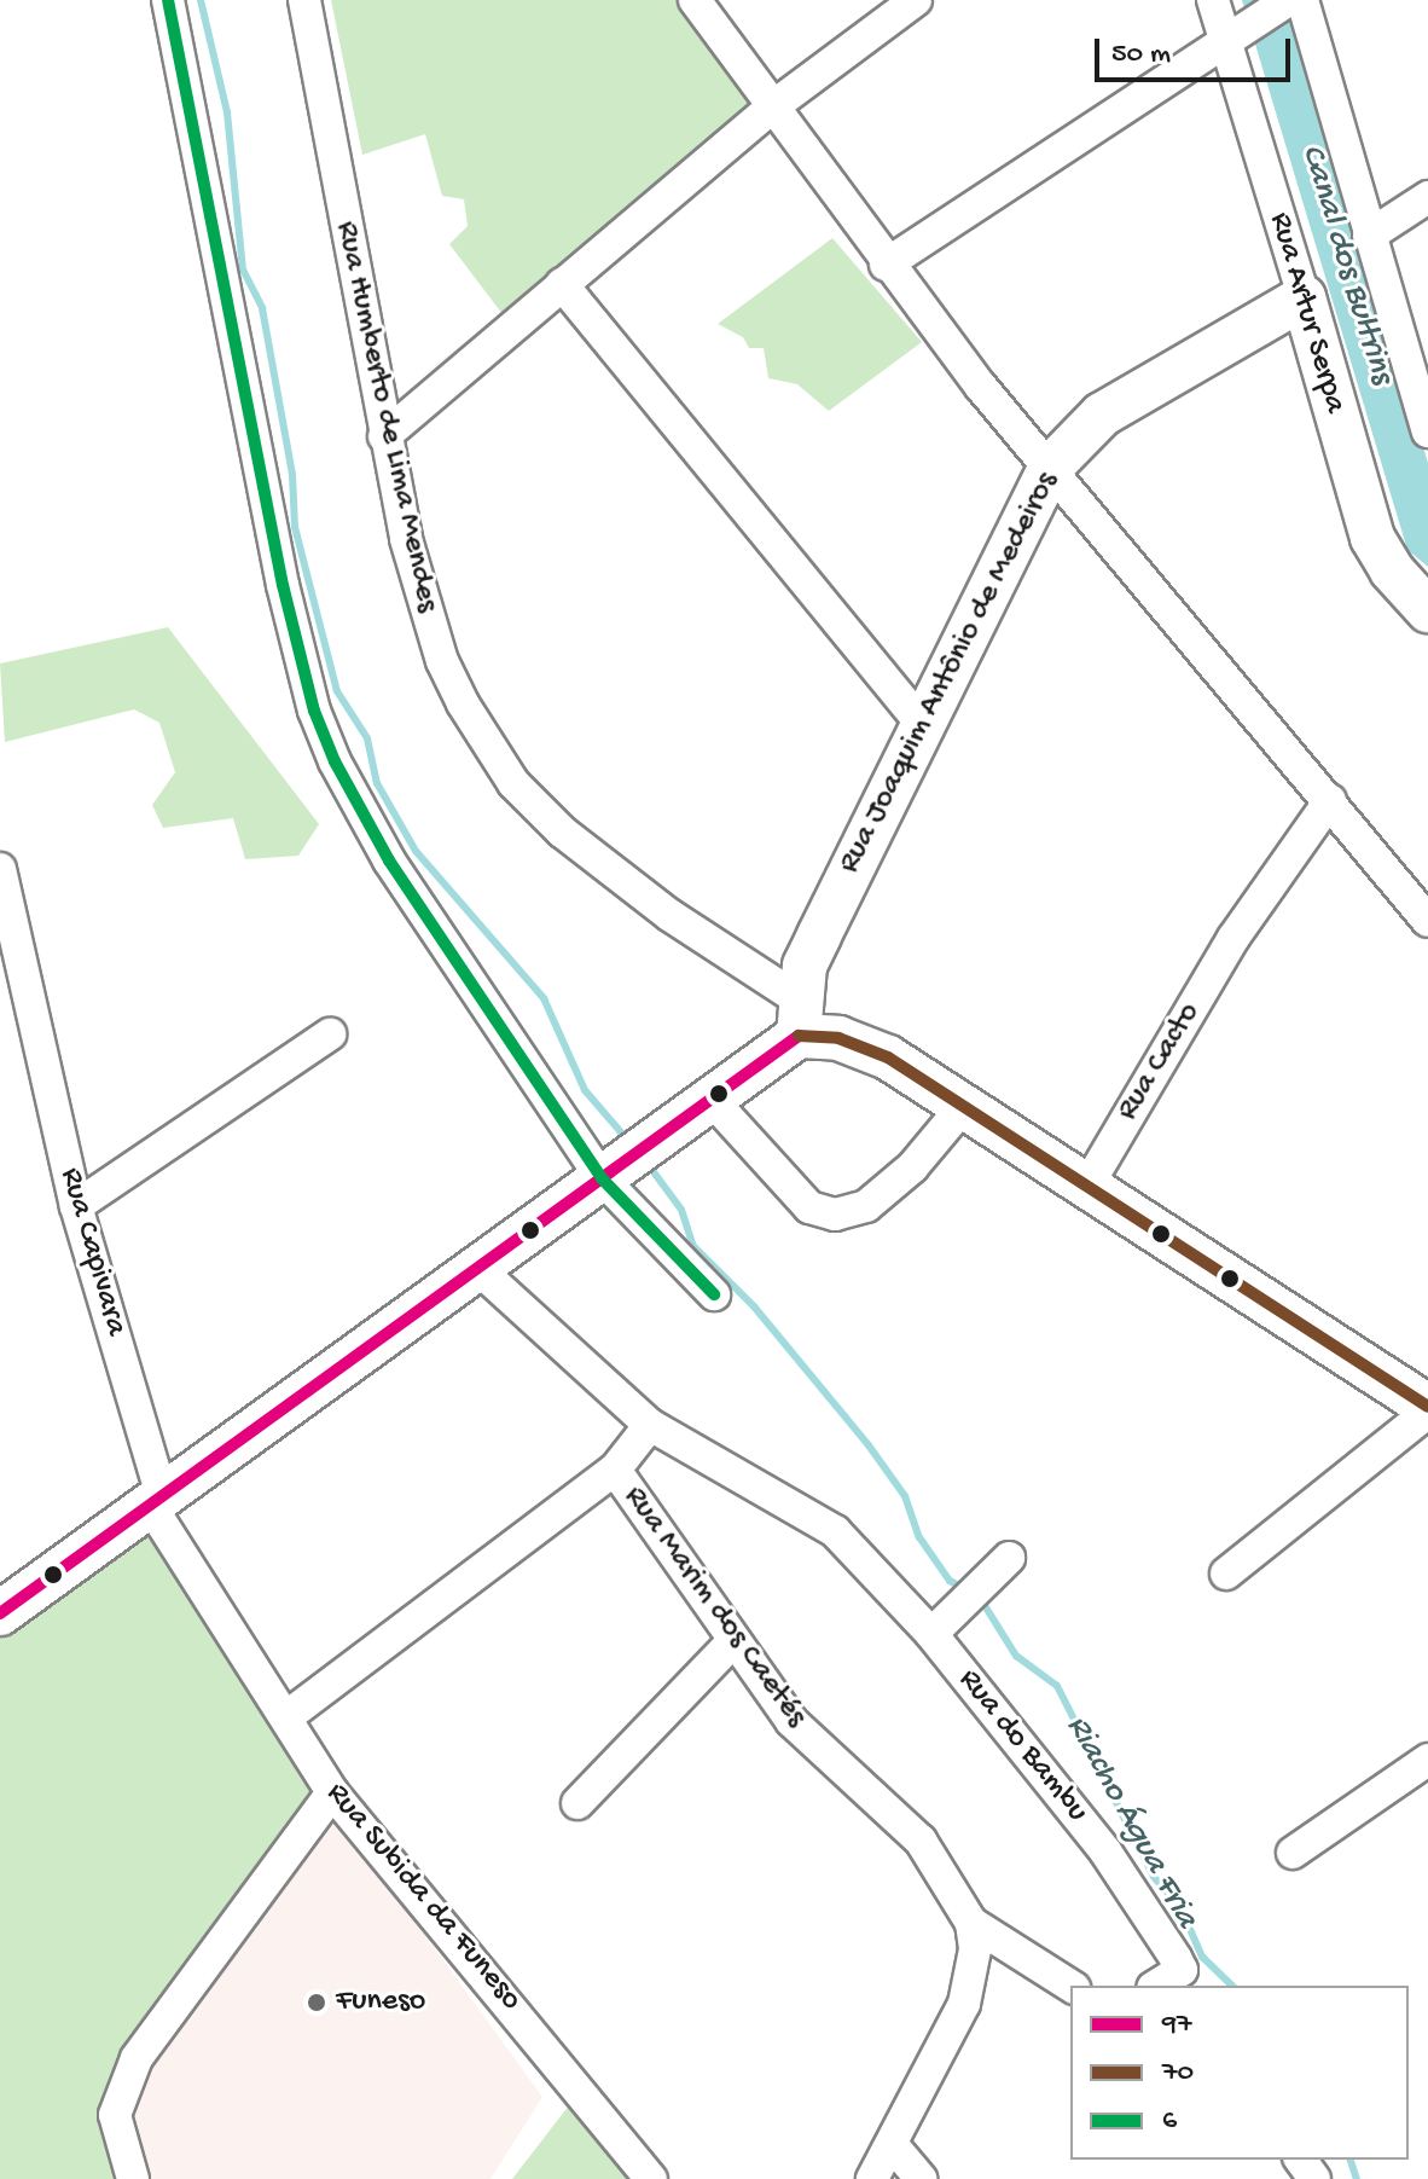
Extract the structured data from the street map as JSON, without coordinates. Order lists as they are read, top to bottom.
{
  "streets": {
    "street": [
      "Rua Artur Serpa",
      "Rua Humberto de Lima Mendes",
      "Rua Joaquim Antônio de Medeiros",
      "Rua Cacto",
      "Rua Capivara",
      "Rua Marim dos Caetés",
      "Rua do Bambu",
      "Rua Subida da Funeso"
    ]
  },
  "crossings": [
    ["Rua Artur Serpa", "Rua Joaquim Antônio de Medeiros"],
    ["Rua Humberto de Lima Mendes", "Rua Joaquim Antônio de Medeiros"],
    ["Rua Humberto de Lima Mendes", "Rua Cacto"],
    ["Rua Capivara", "Rua Subida da Funeso"],
    ["Rua Marim dos Caetés", "Rua do Bambu"]
  ],
  "water": ["Canal dos Bultrins", "Riacho Água Fria"],
  "places": ["Funeso"],
  "lines": ["transit line 6", "transit line 97", "transit line 70"],
  "legend": ["97", "70", "6"],
  "scale_bar": "50 m"
}
